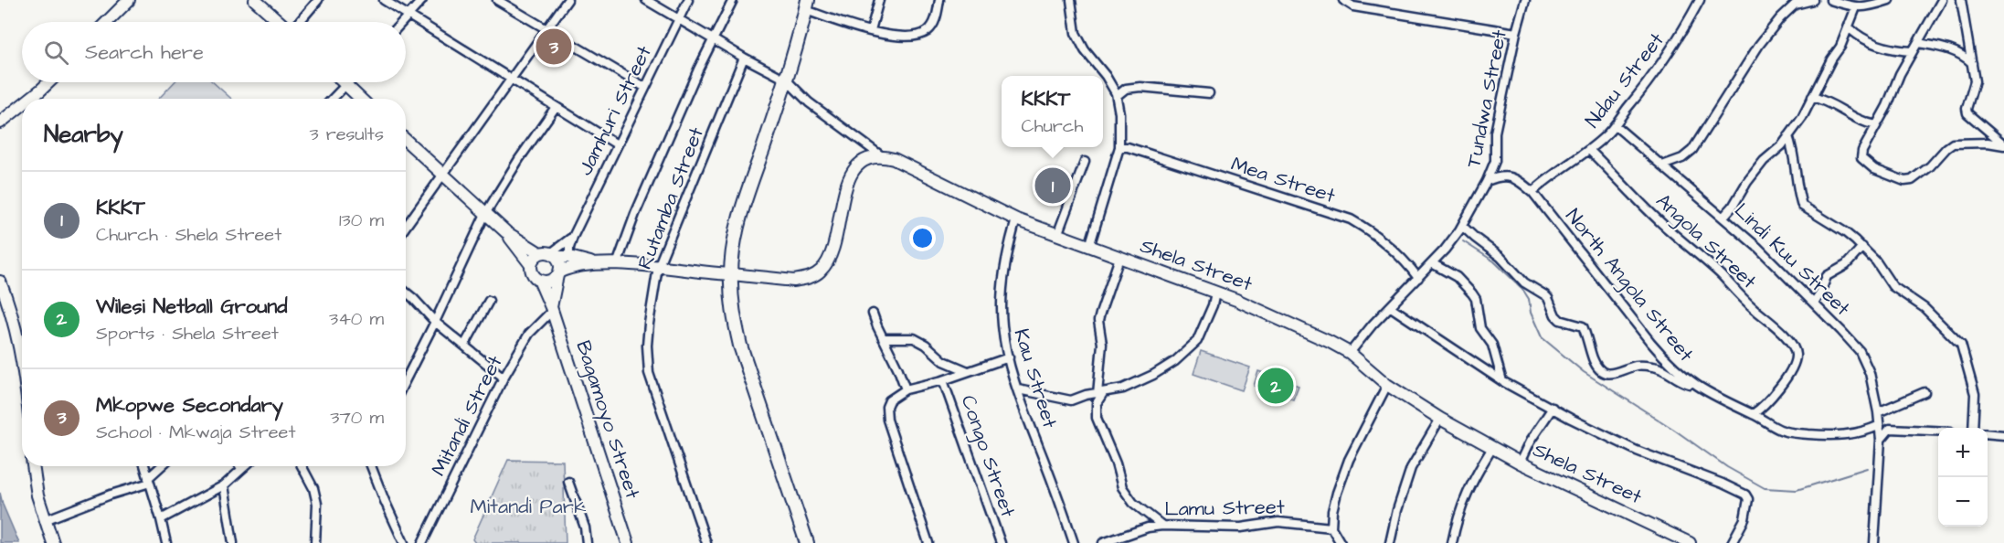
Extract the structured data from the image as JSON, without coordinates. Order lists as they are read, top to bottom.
{
  "streets": {
    "main road": ["Shela Street", "Bagamoyo Street"],
    "street": [
      "Ndau Street",
      "Tundwa Street",
      "Jamhuri Street",
      "Mea Street",
      "Rutamba Street",
      "Angola Street",
      "Lindi Kuu Street",
      "North Angola Street",
      "Kau Street",
      "Mitandi Street",
      "Congo Street",
      "Lamu Street"
    ]
  },
  "crossings": [
    ["Ndau Street", "Angola Street"],
    ["Ndau Street", "Lindi Kuu Street"],
    ["Tundwa Street", "Mea Street"],
    ["Tundwa Street", "Shela Street"],
    ["Tundwa Street", "North Angola Street"],
    ["Angola Street", "North Angola Street"],
    ["Lindi Kuu Street", "North Angola Street"],
    ["Shela Street", "Kau Street"],
    ["Mitandi Street", "Bagamoyo Street"]
  ],
  "parks": ["Mitandi Park"],
  "page": {
    "search": "Search here",
    "pins": ["3", "1", "2"],
    "popup": ["KKKT", "Church"],
    "heading": ["Nearby", "3 results"],
    "list": [
      {
        "mark": "1",
        "name": "KKKT",
        "note": "Church · Shela Street",
        "value": "130 m"
      },
      {
        "mark": "2",
        "name": "Wilesi Netball Ground",
        "note": "Sports · Shela Street",
        "value": "340 m"
      },
      {
        "mark": "3",
        "name": "Mkopwe Secondary",
        "note": "School · Mkwaja Street",
        "value": "370 m"
      }
    ],
    "map_buttons": ["+", "−"]
  }
}
